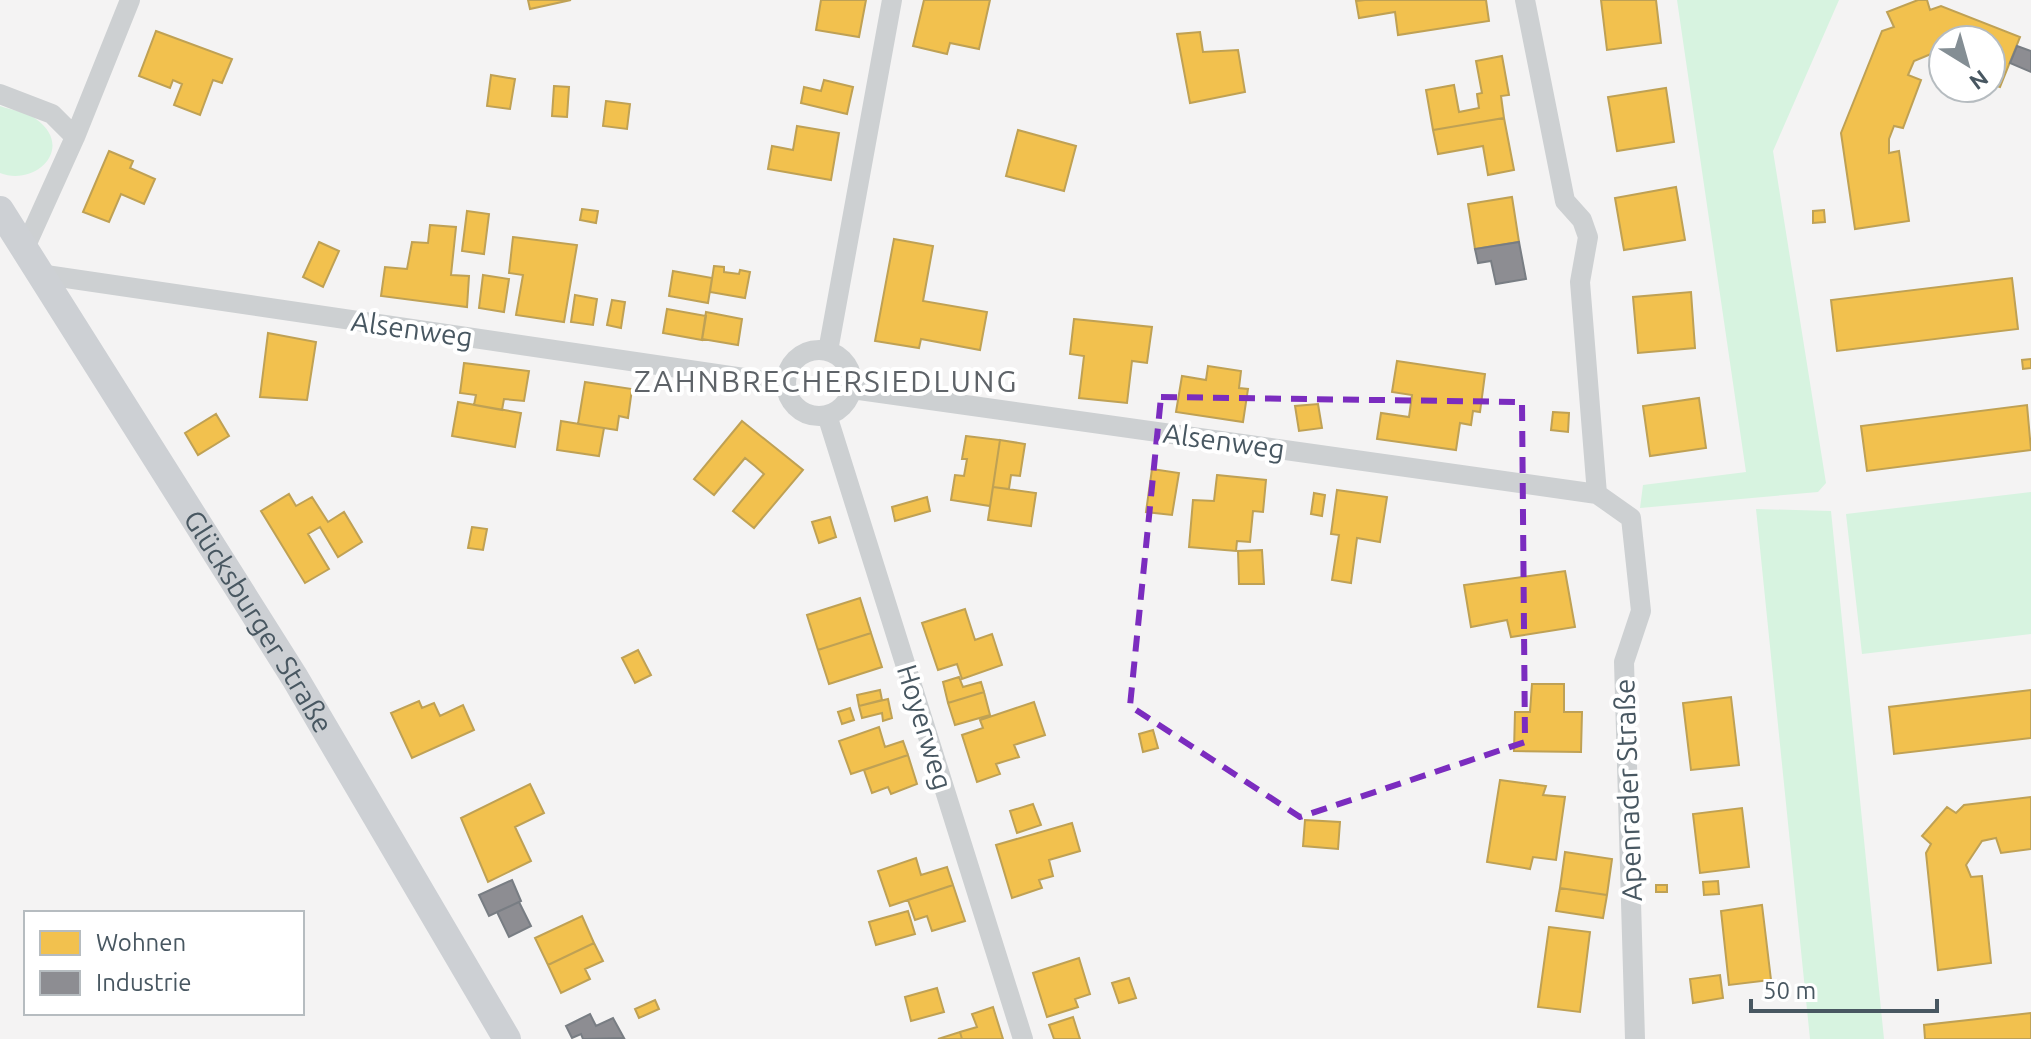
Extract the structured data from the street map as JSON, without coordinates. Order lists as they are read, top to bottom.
{
  "streets": {
    "street": [
      "Alsenweg",
      "Glücksburger Straße",
      "Hoyerweg",
      "Apenrader Straße"
    ]
  },
  "crossings": [
    ["Alsenweg", "Glücksburger Straße"],
    ["Alsenweg", "Hoyerweg"],
    ["Alsenweg", "Apenrader Straße"]
  ],
  "districts": ["ZAHNBRECHERSIEDLUNG"],
  "legend": ["Wohnen", "Industrie"],
  "scale_bar": "50 m",
  "north": "bottom right"
}
